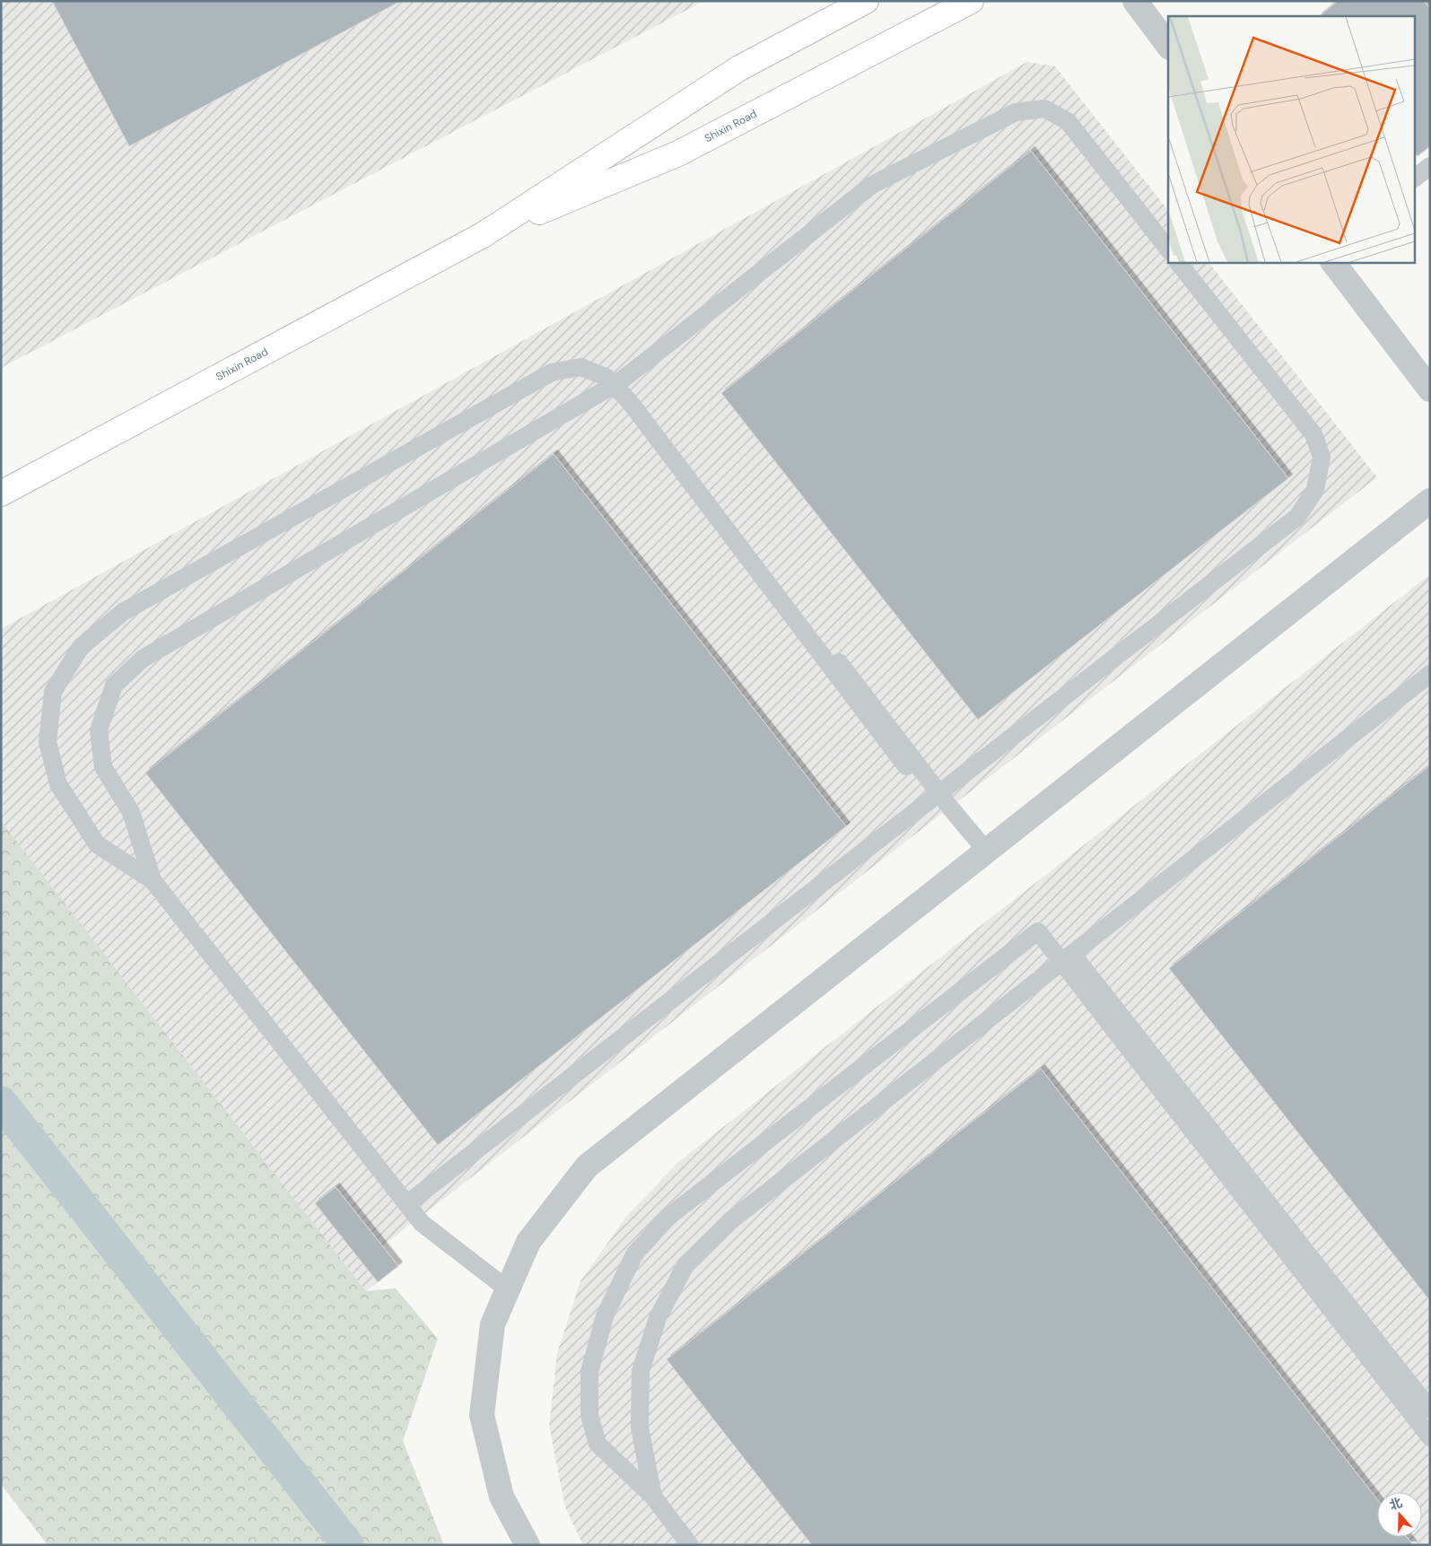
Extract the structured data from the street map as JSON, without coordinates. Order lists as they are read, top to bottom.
{
  "streets": {
    "street": ["Shixin Road"]
  },
  "north": "top"
}
